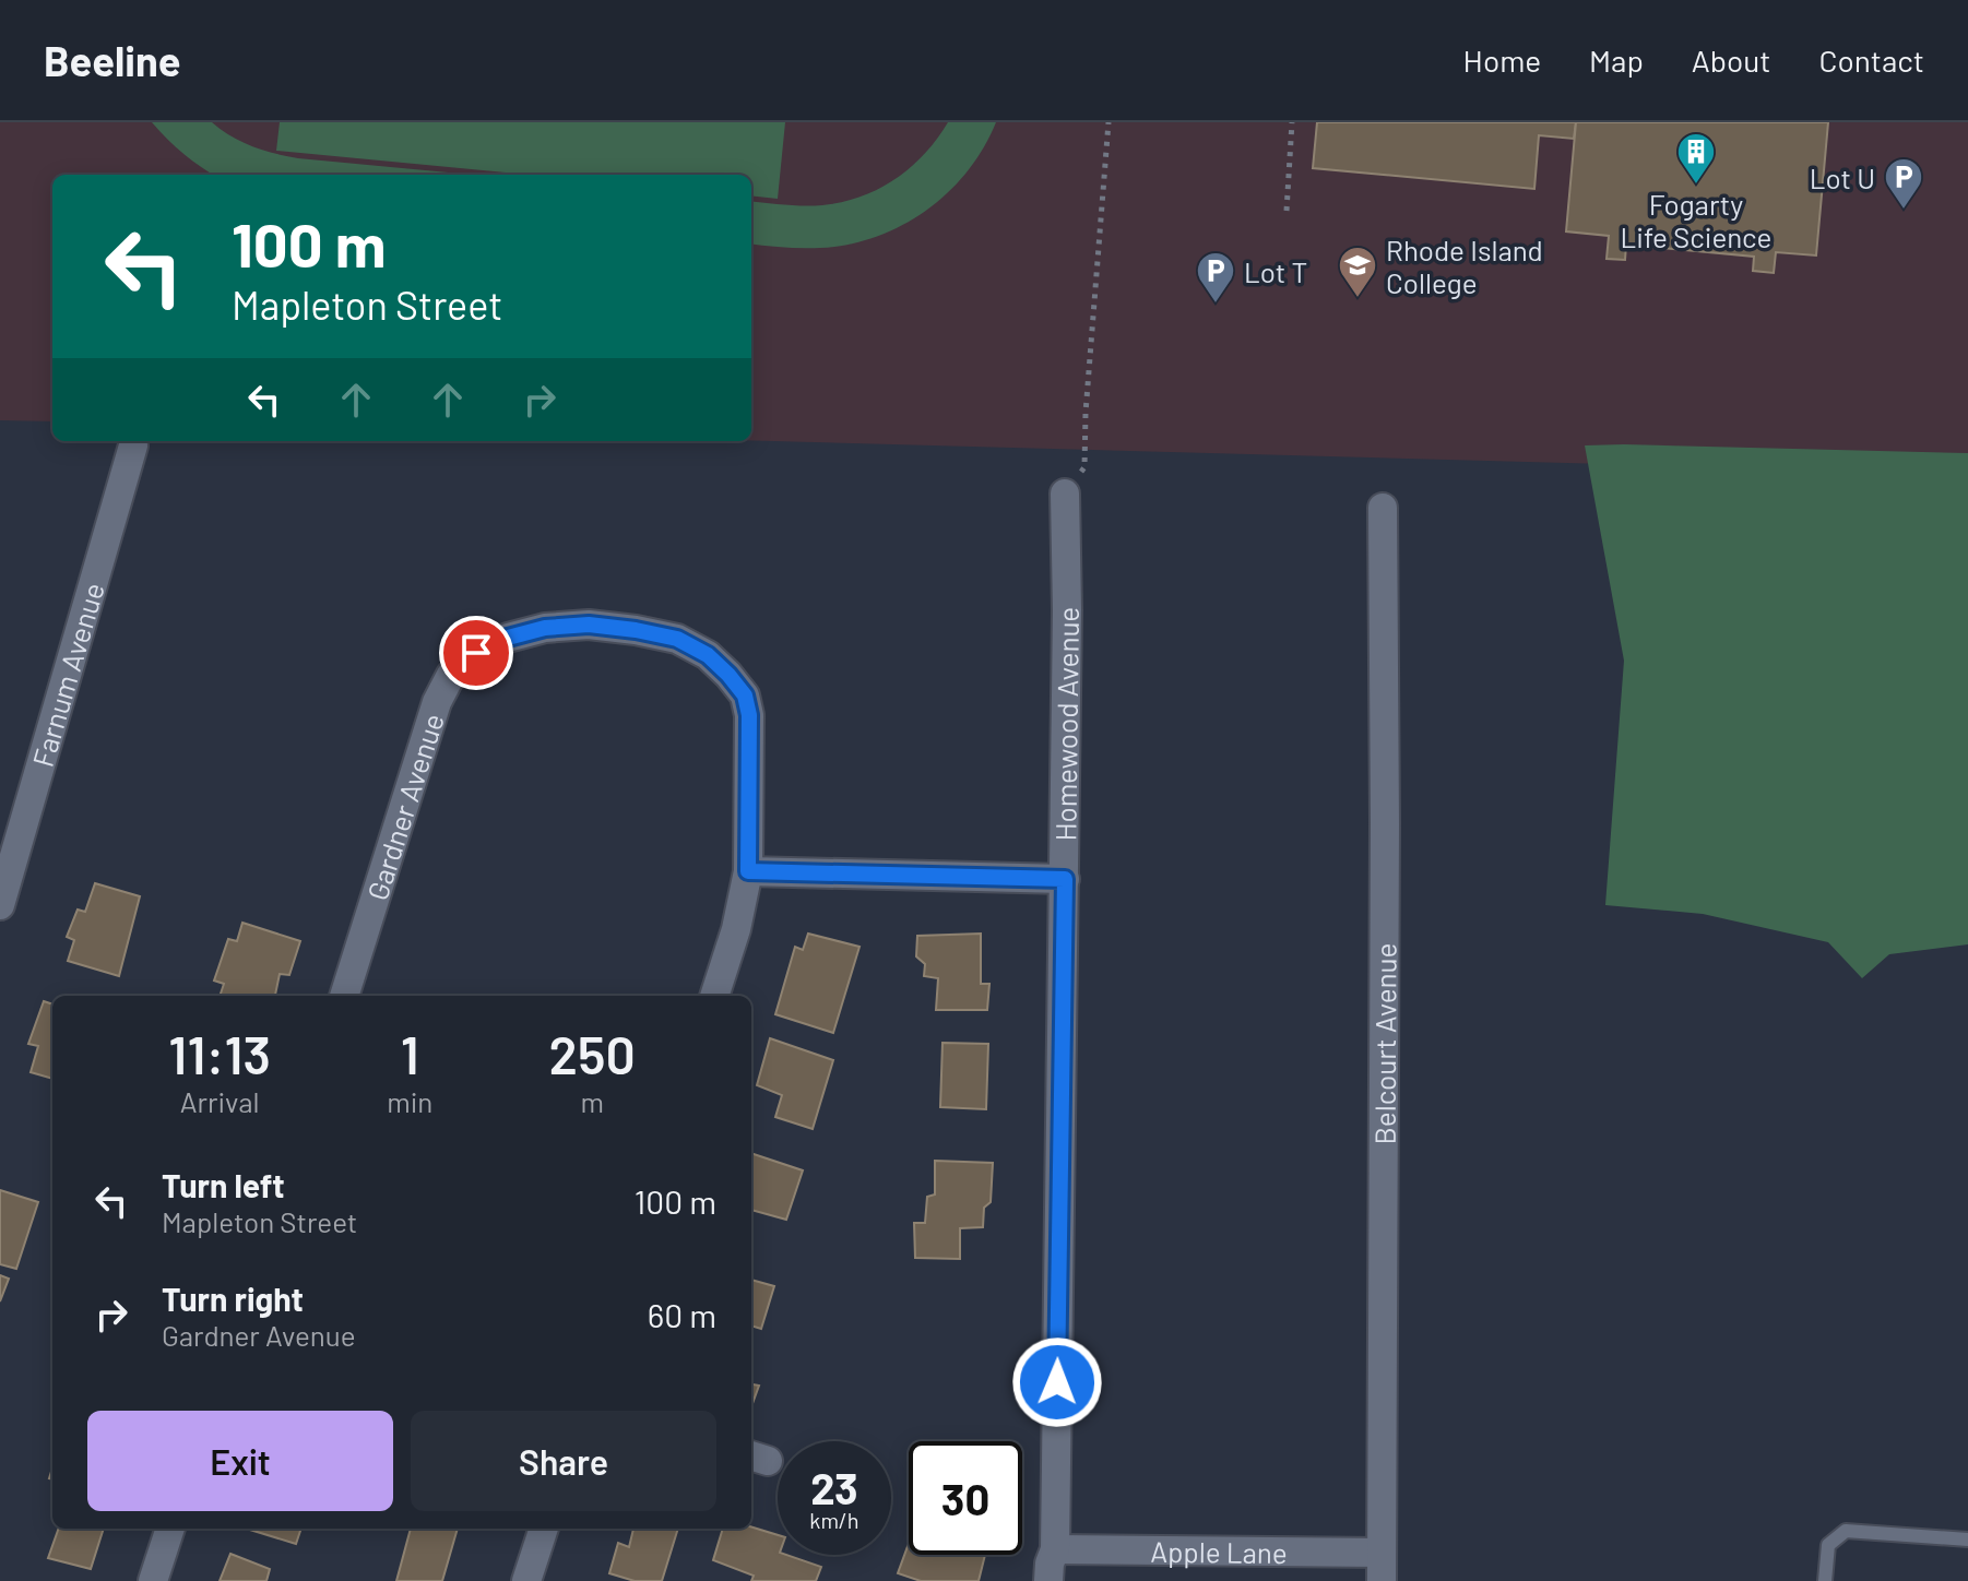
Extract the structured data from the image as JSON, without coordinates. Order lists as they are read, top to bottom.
{
  "streets": {
    "street": [
      "Farnum Avenue",
      "Homewood Avenue",
      "Gardner Avenue",
      "Belcourt Avenue",
      "Apple Lane"
    ]
  },
  "crossings": [
    ["Homewood Avenue", "Apple Lane"],
    ["Belcourt Avenue", "Apple Lane"]
  ],
  "places": {
    "building": ["Fogarty Life Science"],
    "parking": ["Lot U", "Lot T"],
    "school or university": ["Rhode Island College"]
  },
  "page": {
    "header": "Beeline",
    "nav": [
      "Home",
      "Map",
      "About",
      "Contact"
    ],
    "turn": ["100 m", "Mapleton Street"],
    "eta": [
      "11:13",
      "Arrival",
      "1",
      "min",
      "250",
      "m"
    ],
    "list": [
      {
        "name": "Turn left",
        "note": "Mapleton Street",
        "value": "100 m"
      },
      {
        "name": "Turn right",
        "note": "Gardner Avenue",
        "value": "60 m"
      }
    ],
    "buttons": ["Exit", "Share"],
    "speed": "23 km/h",
    "limit": "30"
  }
}
